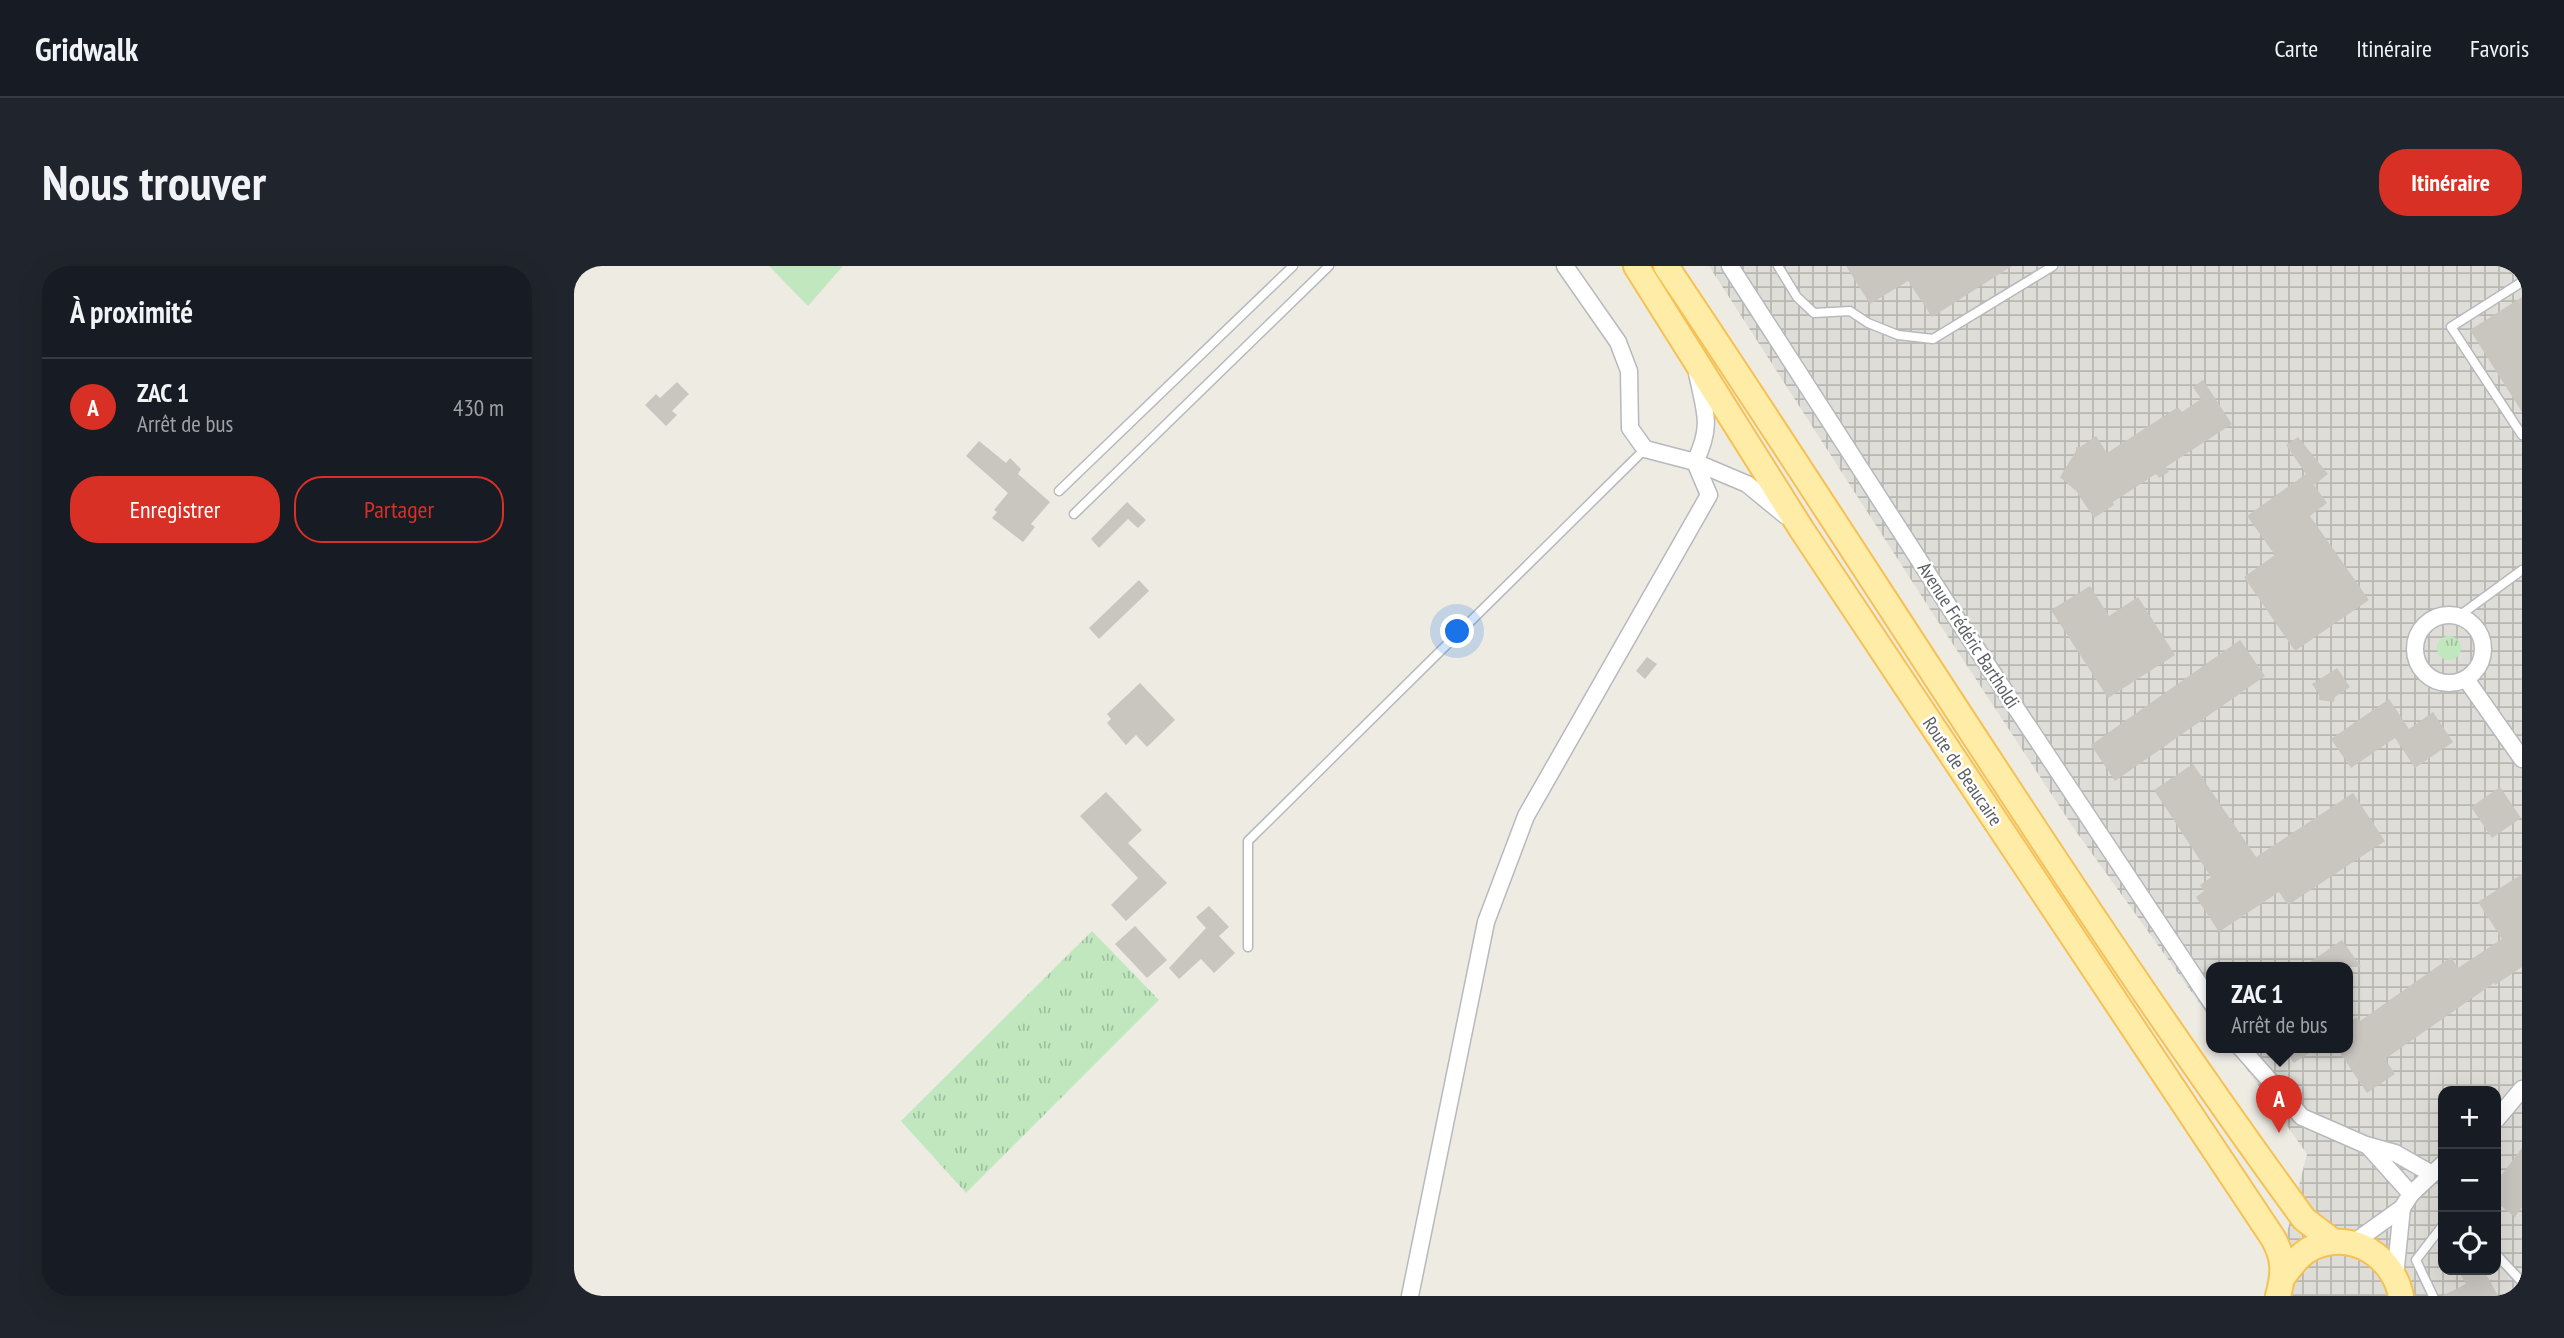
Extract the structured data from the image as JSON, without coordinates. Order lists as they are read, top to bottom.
{
  "streets": {
    "main road": ["Route de Beaucaire"],
    "street": ["Avenue Frédéric Bartholdi"]
  },
  "page": {
    "header": "Gridwalk",
    "nav": ["Carte", "Itinéraire", "Favoris"],
    "buttons": [
      "Itinéraire",
      ["Enregistrer", "Partager"]
    ],
    "title": "Nous trouver",
    "heading": "À proximité",
    "list": [
      {
        "mark": "A",
        "name": "ZAC 1",
        "note": "Arrêt de bus",
        "value": "430 m"
      }
    ],
    "popup": ["ZAC 1", "Arrêt de bus"],
    "pins": "A",
    "map_buttons": ["+", "−"]
  }
}
